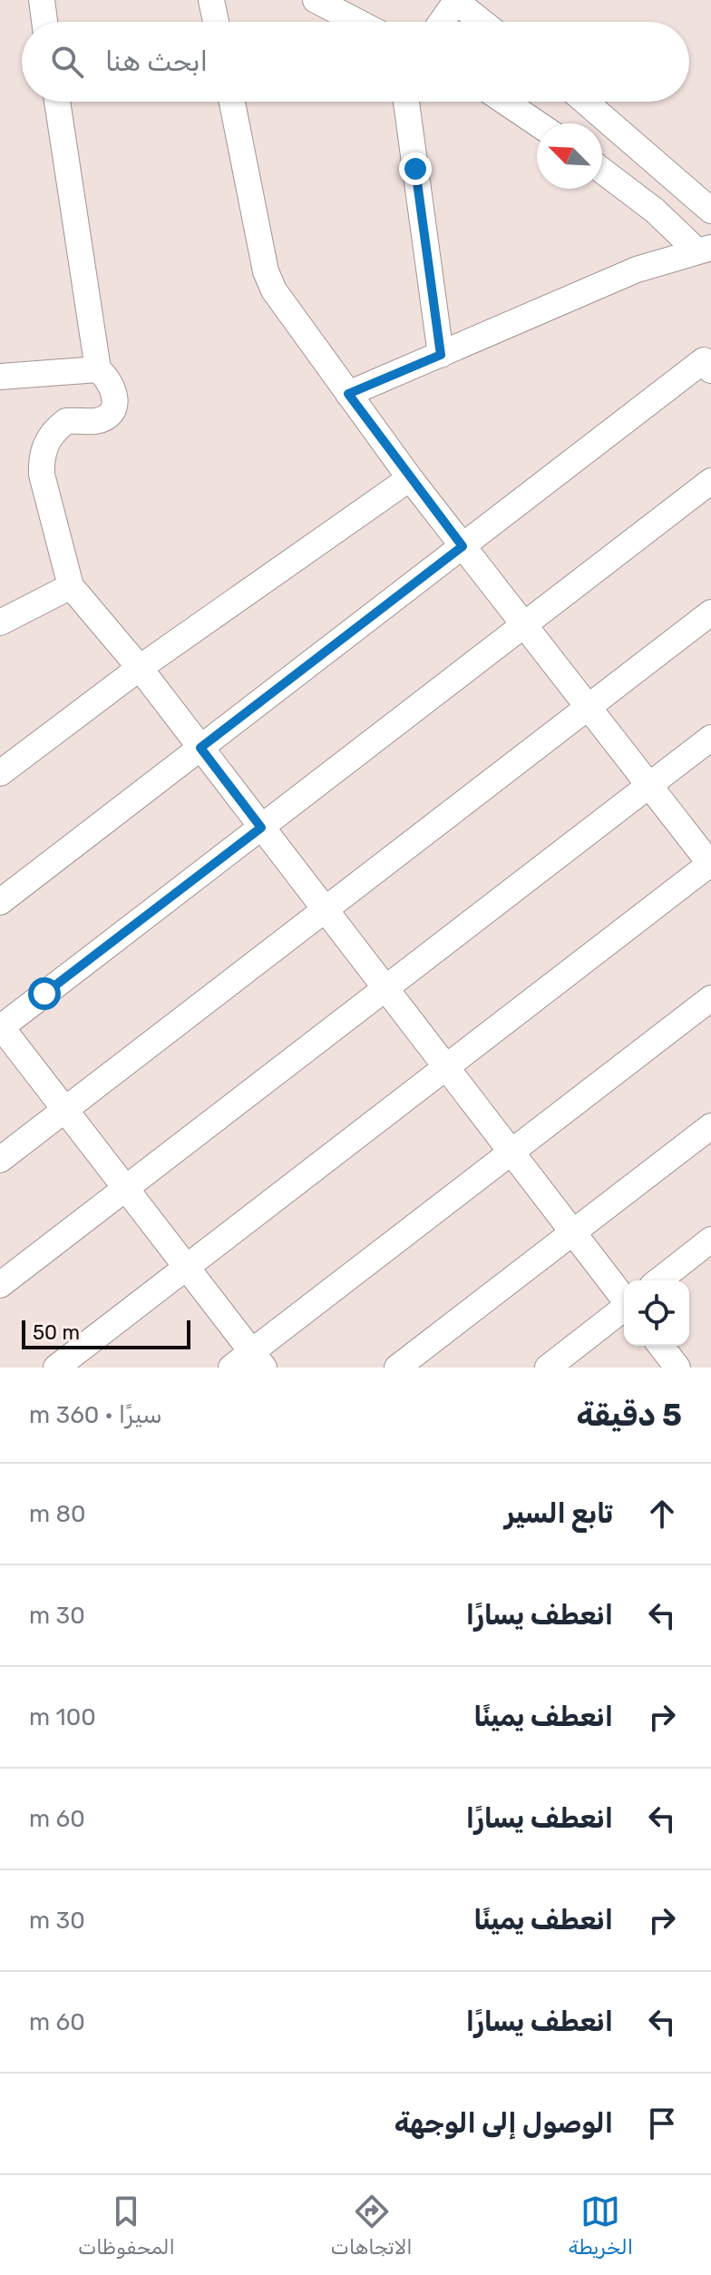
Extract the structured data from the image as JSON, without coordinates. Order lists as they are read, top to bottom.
{
  "scale_bar": "50 m",
  "north": "top left",
  "page": {
    "search": "ابحث هنا",
    "scale": "50 m",
    "heading": ["5 دقيقة", "سيرًا · 360 m"],
    "list": [
      ["تابع السير", "80 m"],
      ["انعطف يسارًا", "30 m"],
      ["انعطف يمينًا", "100 m"],
      ["انعطف يسارًا", "60 m"],
      ["انعطف يمينًا", "30 m"],
      ["انعطف يسارًا", "60 m"],
      "الوصول إلى الوجهة"
    ],
    "nav": ["الخريطة", "الاتجاهات", "المحفوظات"]
  }
}
